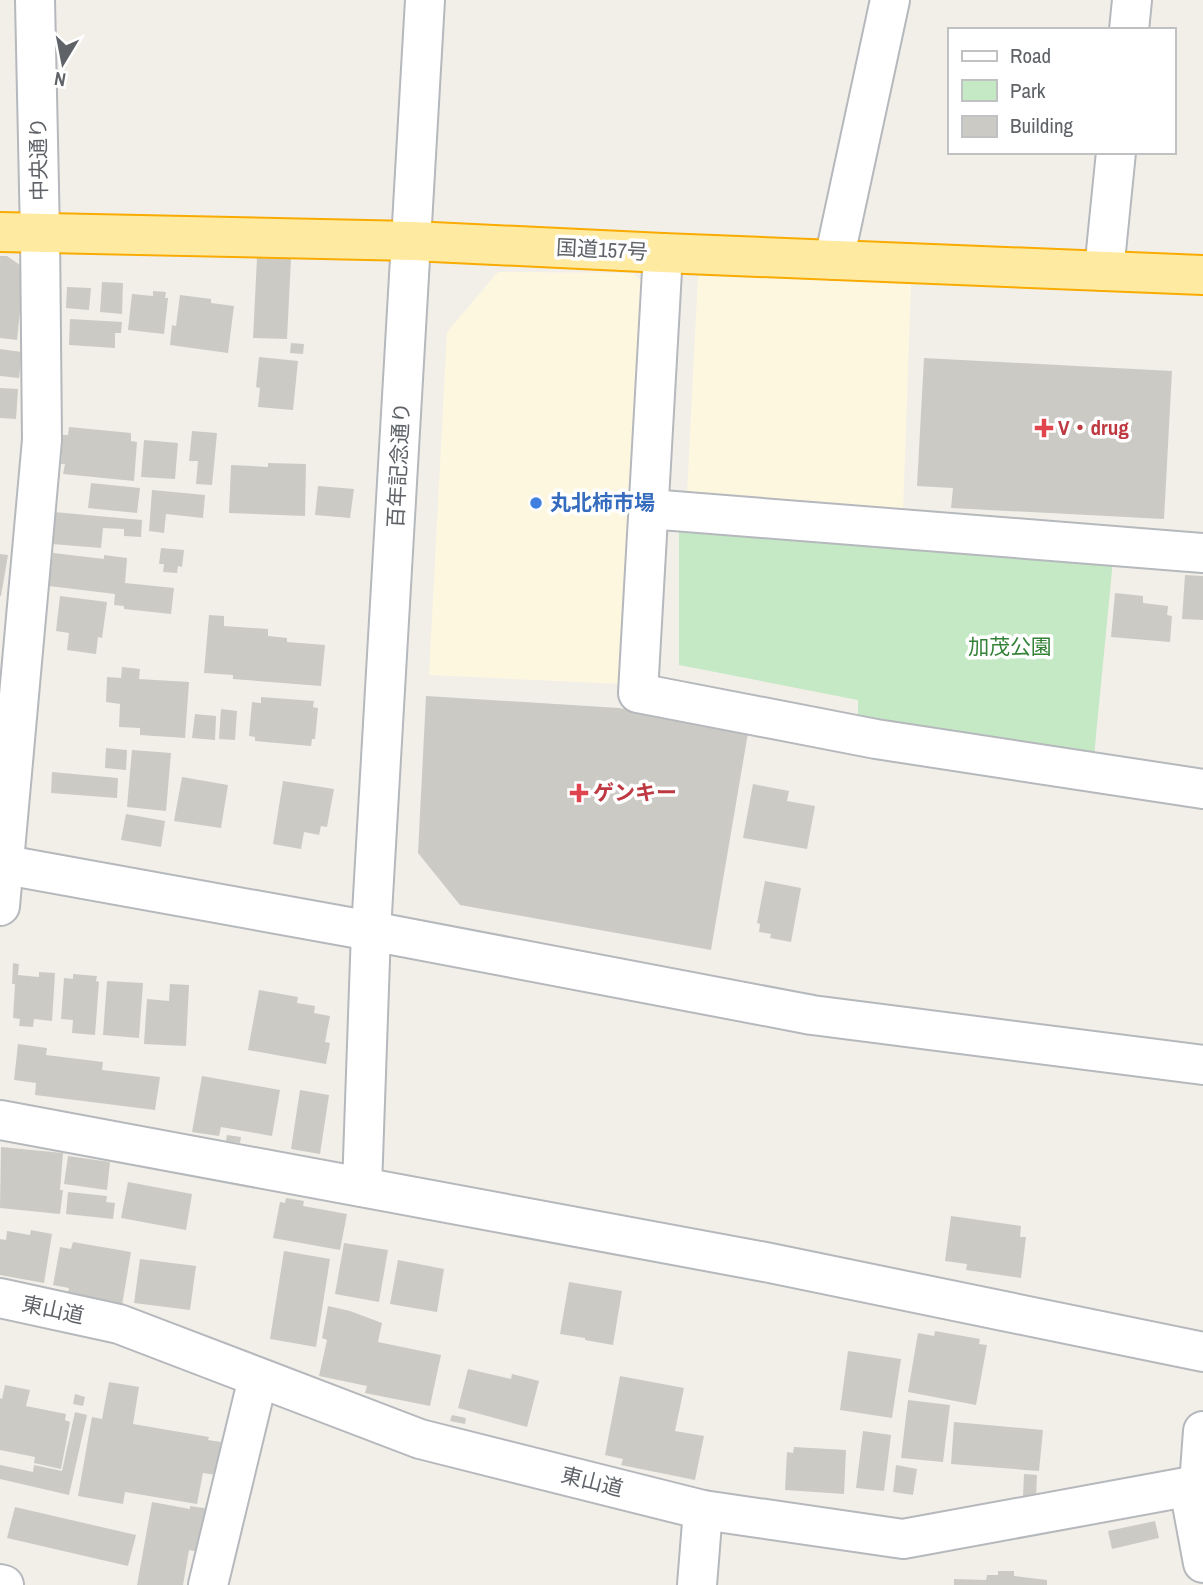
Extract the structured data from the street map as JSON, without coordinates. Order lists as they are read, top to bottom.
{
  "streets": {
    "highway": ["国道157号"],
    "street": ["中央通り", "百年記念通り", "東山道"]
  },
  "crossings": [
    ["中央通り", "国道157号"],
    ["国道157号", "百年記念通り"]
  ],
  "parks": ["加茂公園"],
  "places": {
    "health": ["V・drug", "ゲンキー"],
    "other": ["丸北柿市場"]
  },
  "legend": ["Road", "Park", "Building"],
  "north": "bottom"
}
